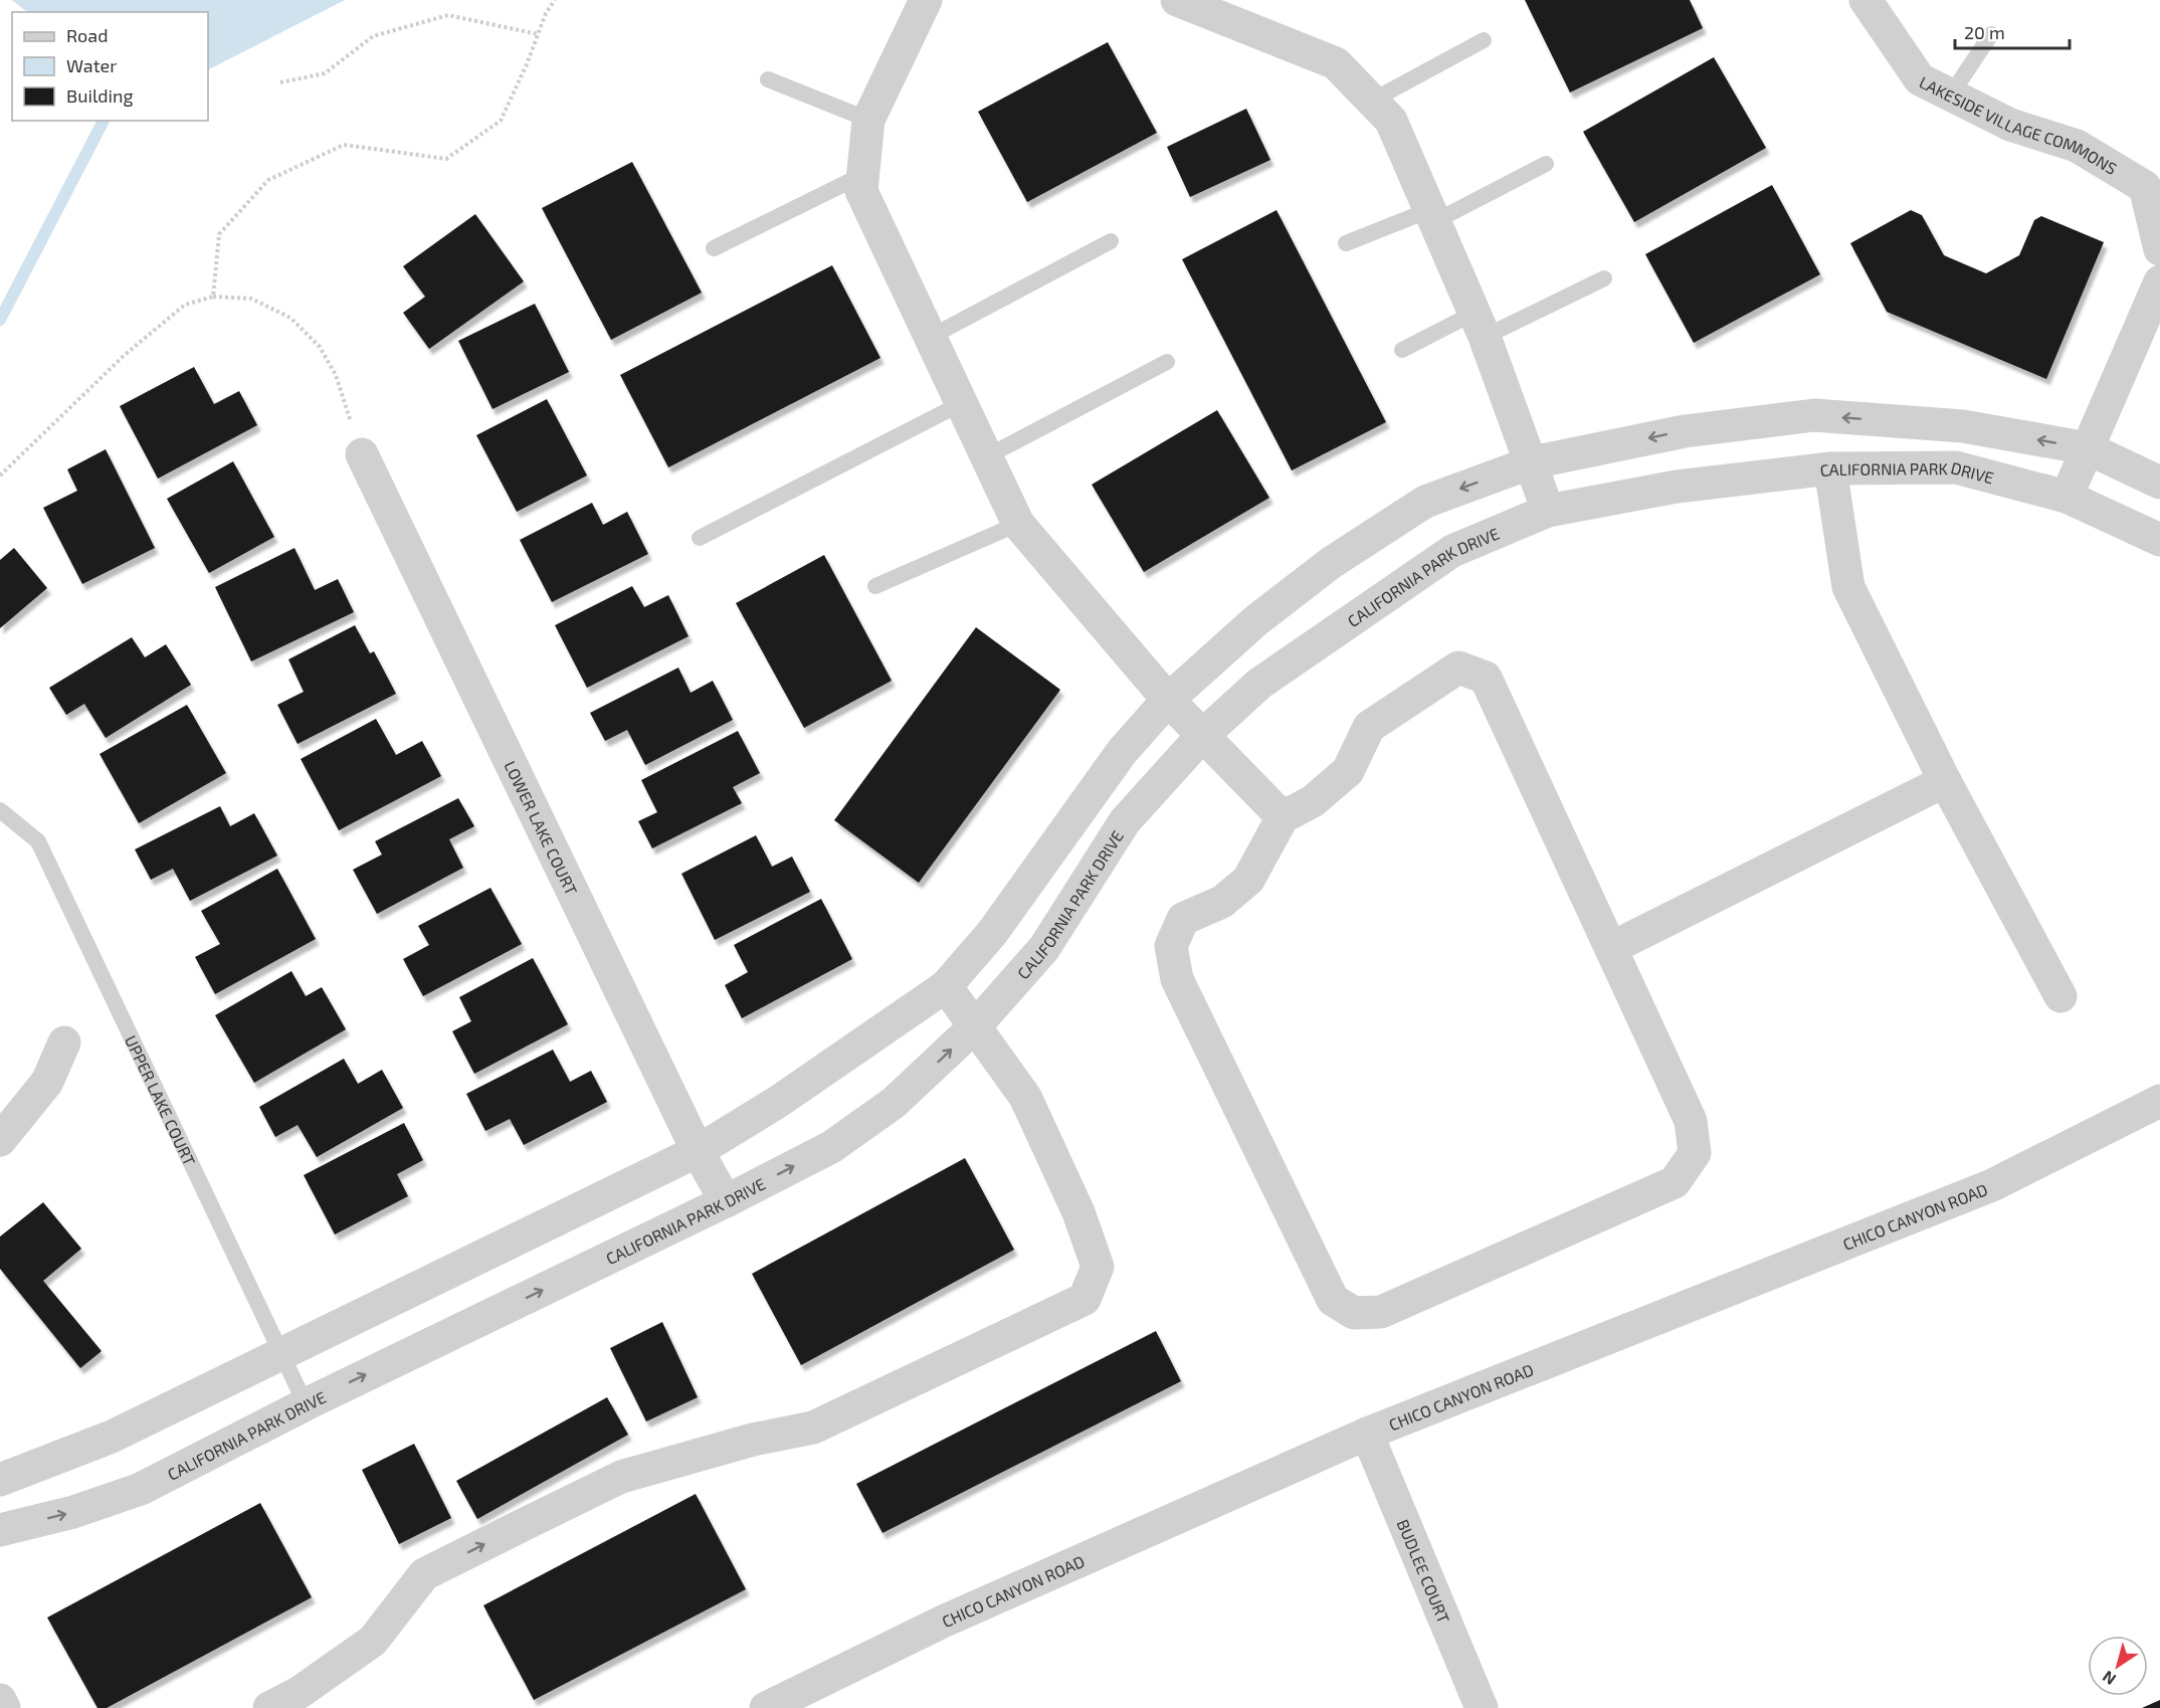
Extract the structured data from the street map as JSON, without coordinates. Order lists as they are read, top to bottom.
{
  "streets": {
    "street": [
      "LAKESIDE VILLAGE COMMONS",
      "CALIFORNIA PARK DRIVE",
      "LOWER LAKE COURT",
      "CHICO CANYON ROAD",
      "BUDLEE COURT"
    ],
    "lane": ["UPPER LAKE COURT"]
  },
  "crossings": [
    ["CALIFORNIA PARK DRIVE", "LOWER LAKE COURT"],
    ["CALIFORNIA PARK DRIVE", "UPPER LAKE COURT"],
    ["CHICO CANYON ROAD", "BUDLEE COURT"]
  ],
  "legend": ["Road", "Water", "Building"],
  "scale_bar": "20 m",
  "north": "bottom left"
}
